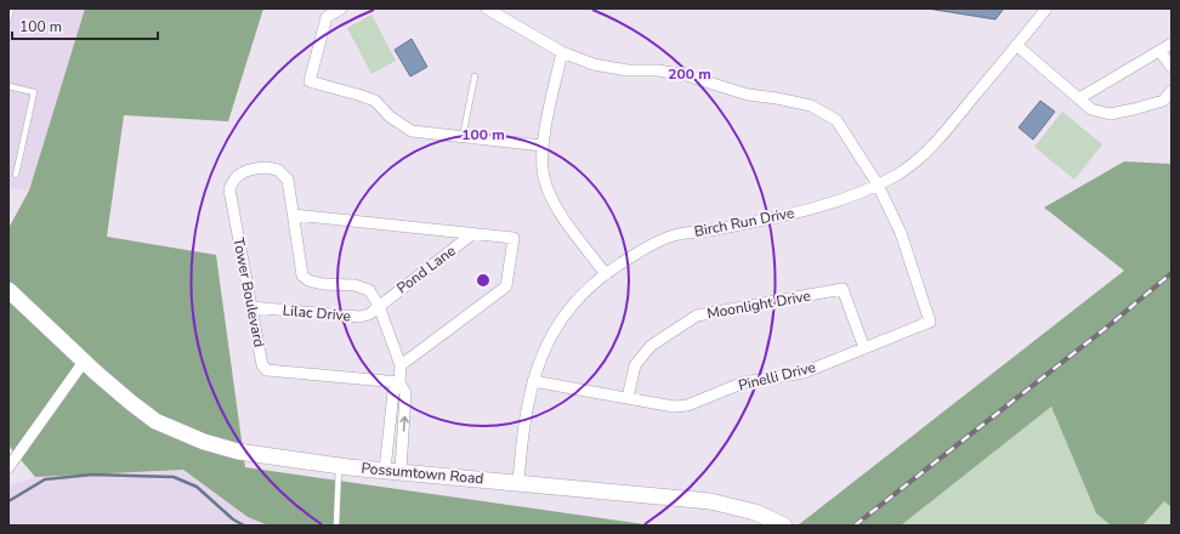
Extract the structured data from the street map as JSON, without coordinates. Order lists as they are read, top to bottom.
{
  "streets": {
    "main road": ["Possumtown Road"],
    "street": [
      "Birch Run Drive",
      "Pond Lane",
      "Tower Boulevard",
      "Moonlight Drive",
      "Lilac Drive",
      "Pinelli Drive"
    ]
  },
  "crossings": [
    ["Birch Run Drive", "Pinelli Drive"],
    ["Birch Run Drive", "Possumtown Road"],
    ["Pond Lane", "Tower Boulevard"],
    ["Pond Lane", "Lilac Drive"],
    ["Tower Boulevard", "Lilac Drive"],
    ["Tower Boulevard", "Possumtown Road"],
    ["Moonlight Drive", "Pinelli Drive"]
  ],
  "scale_bar": "100 m",
  "rings": ["200 m", "100 m"]
}
